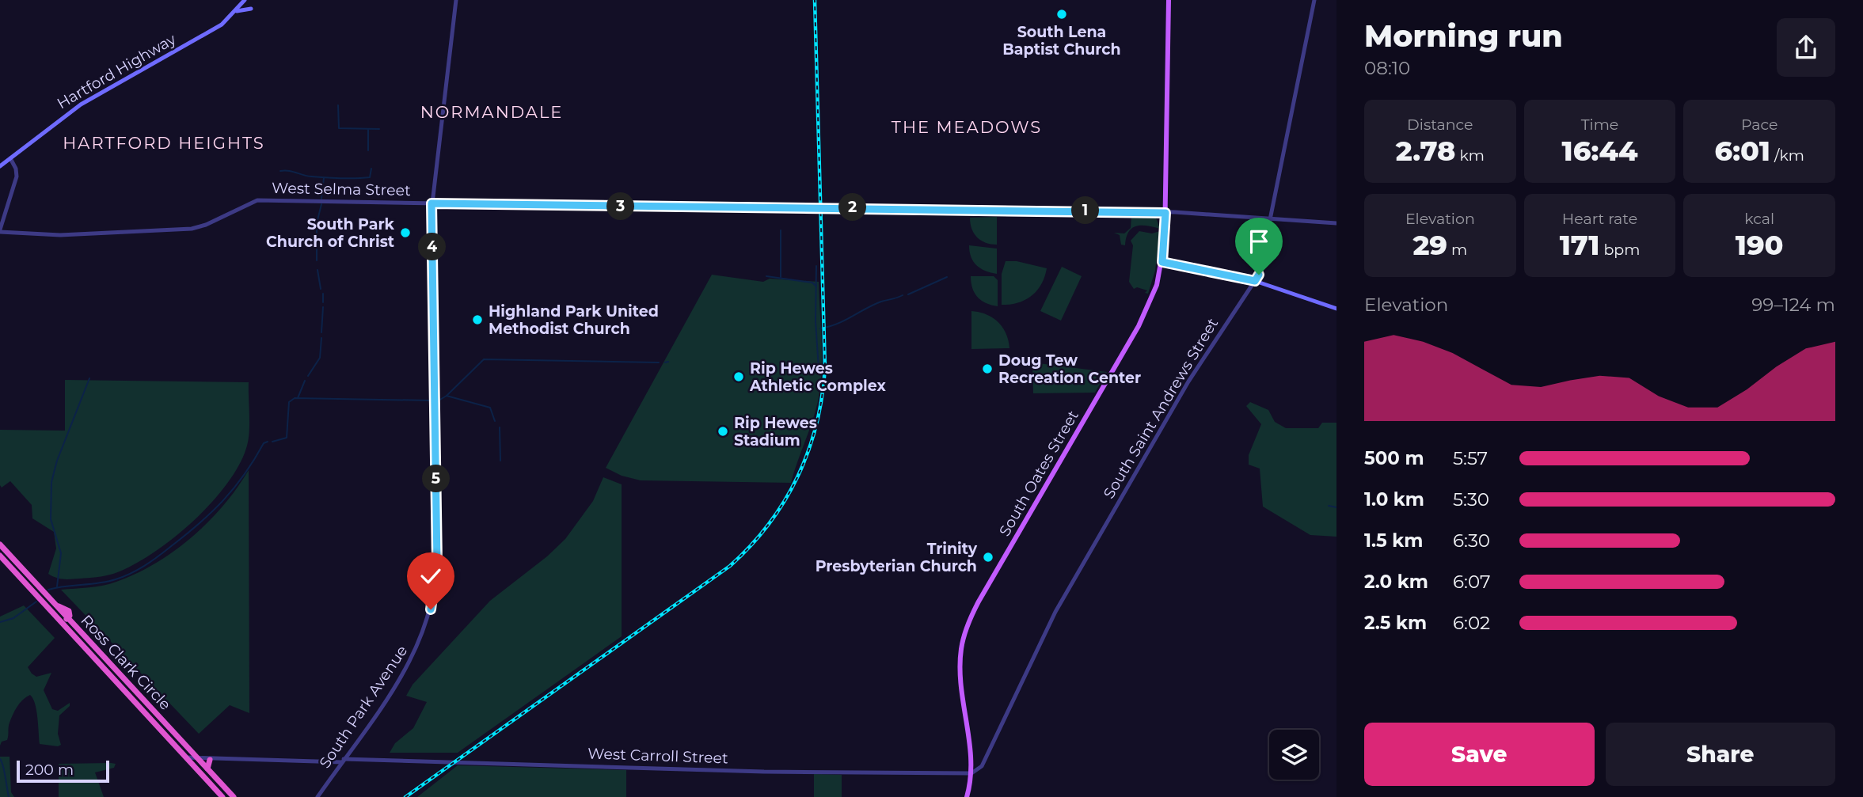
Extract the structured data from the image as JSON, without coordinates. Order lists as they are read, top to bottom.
{
  "streets": {
    "highway": ["Ross Clark Circle"],
    "main road": ["Hartford Highway", "South Oates Street"],
    "street": [
      "West Selma Street",
      "South Saint Andrews Street",
      "South Park Avenue",
      "West Carroll Street"
    ]
  },
  "crossings": [
    ["West Selma Street", "South Saint Andrews Street"],
    ["West Selma Street", "South Oates Street"],
    ["West Selma Street", "South Park Avenue"],
    ["South Saint Andrews Street", "South Oates Street"],
    ["South Saint Andrews Street", "West Carroll Street"],
    ["South Oates Street", "West Carroll Street"],
    ["Ross Clark Circle", "West Carroll Street"],
    ["South Park Avenue", "West Carroll Street"]
  ],
  "districts": ["NORMANDALE", "THE MEADOWS", "HARTFORD HEIGHTS"],
  "places": [
    "South Lena Baptist Church",
    "South Park Church of Christ",
    "Highland Park United Methodist Church",
    "Doug Tew Recreation Center",
    "Rip Hewes Athletic Complex",
    "Rip Hewes Stadium",
    "Trinity Presbyterian Church"
  ],
  "scale_bar": "200 m",
  "page": {
    "heading": ["Morning run", "08:10"],
    "stats": [
      ["Distance", "2.78 km"],
      ["Time", "16:44"],
      ["Pace", "6:01 /km"],
      ["Elevation", "29 m"],
      ["Heart rate", "171 bpm"],
      ["kcal", "190"]
    ],
    "pins": [
      "3",
      "2",
      "1",
      "4",
      "5"
    ],
    "chart": ["Elevation", "99–124 m"],
    "list": [
      {
        "name": "500 m",
        "note": "5:57"
      },
      {
        "name": "1.0 km",
        "note": "5:30"
      },
      {
        "name": "1.5 km",
        "note": "6:30"
      },
      {
        "name": "2.0 km",
        "note": "6:07"
      },
      {
        "name": "2.5 km",
        "note": "6:02"
      }
    ],
    "buttons": ["Save", "Share"],
    "scale": "200 m"
  }
}
